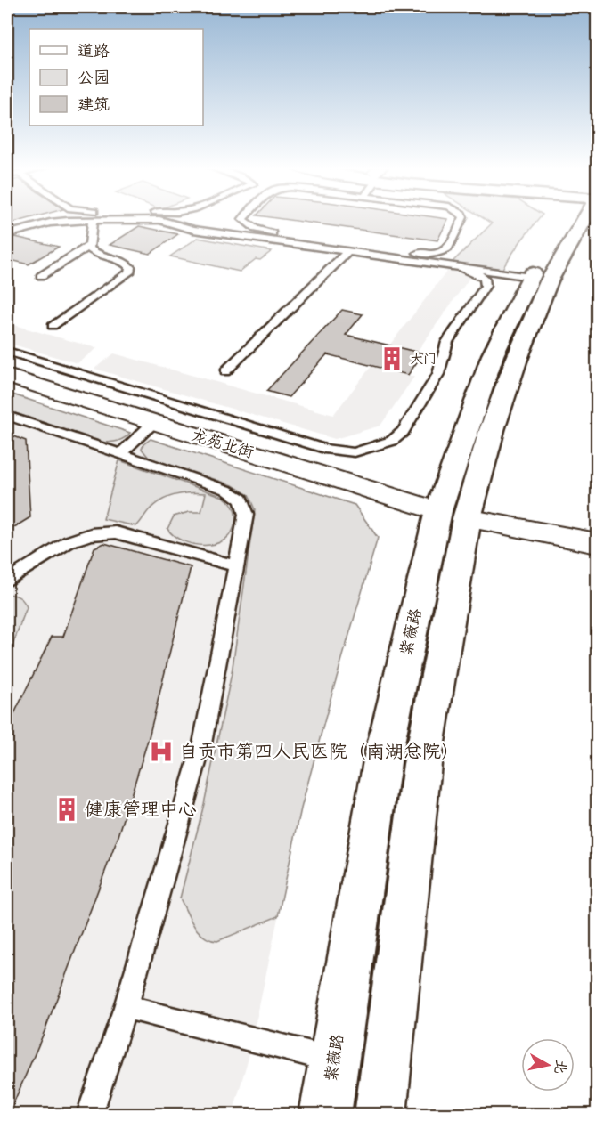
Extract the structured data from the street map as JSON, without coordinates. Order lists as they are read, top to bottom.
{
  "streets": {
    "main road": ["紫薇路"],
    "street": ["龙苑北街"]
  },
  "crossings": [
    ["龙苑北街", "紫薇路"]
  ],
  "places": {
    "building": ["大门", "健康管理中心"],
    "hospital": ["自贡市第四人民医院（南湖总院）"]
  },
  "legend": ["道路", "公园", "建筑"],
  "north": "right"
}
